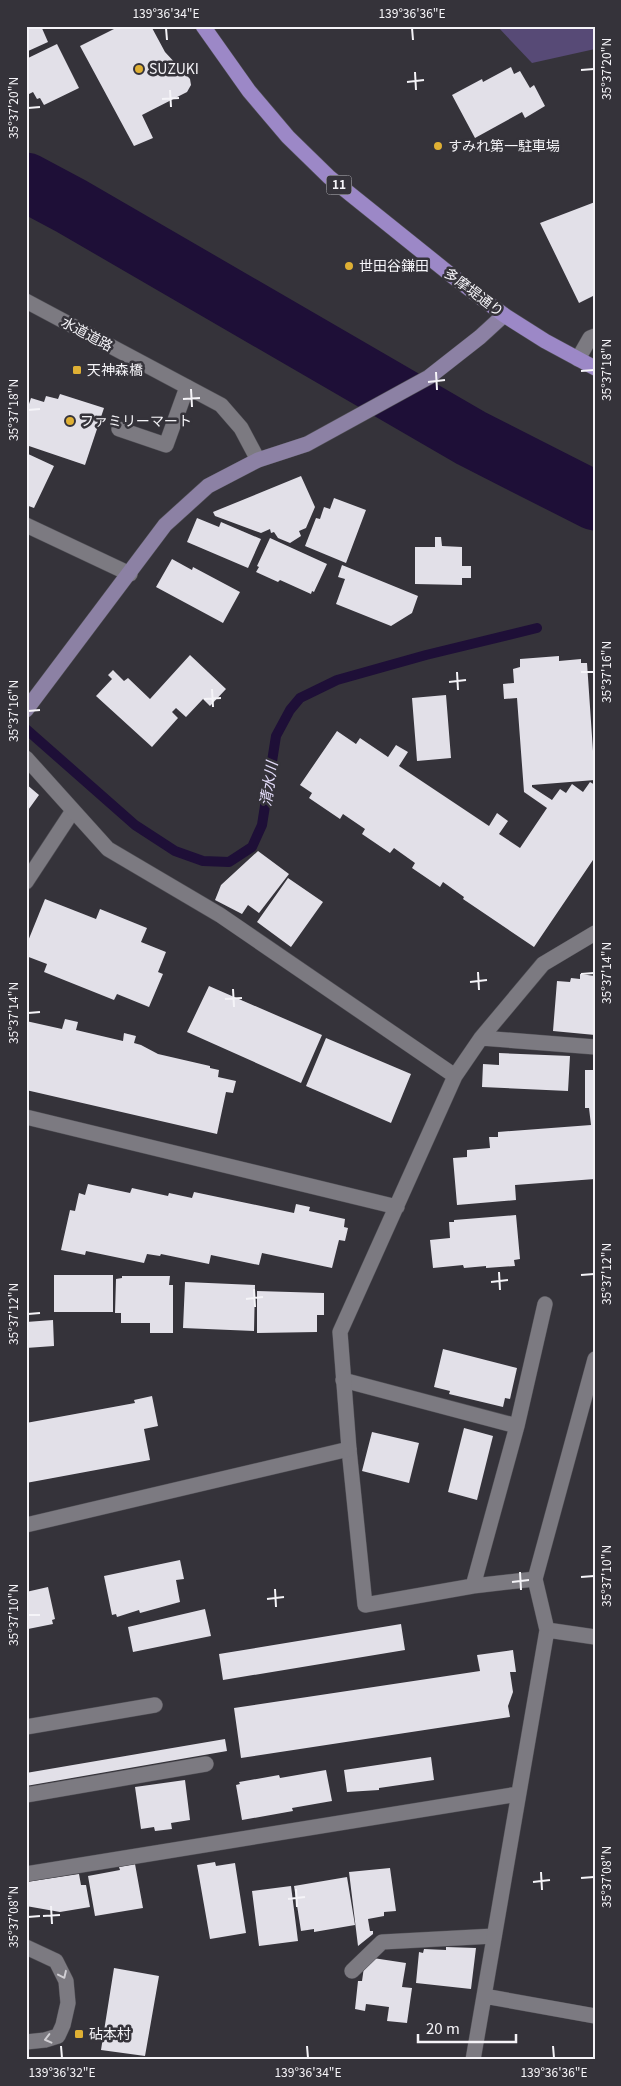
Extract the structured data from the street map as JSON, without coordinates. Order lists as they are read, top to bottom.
{
  "streets": {
    "main road": ["11", "多摩堤通り"],
    "street": ["水道道路"]
  },
  "water": ["清水川"],
  "places": {
    "other": [
      "SUZUKI",
      "すみれ第一駐車場",
      "世田谷鎌田",
      "ファミリーマート"
    ],
    "transit": ["天神森橋", "砧本村"]
  },
  "scale_bar": "20 m",
  "coordinates": [
    "139°36'34\"E",
    "139°36'36\"E",
    "35°37'20\"N",
    "35°37'18\"N",
    "35°37'16\"N",
    "35°37'14\"N",
    "35°37'12\"N",
    "35°37'10\"N",
    "35°37'08\"N",
    "139°36'32\"E"
  ]
}
